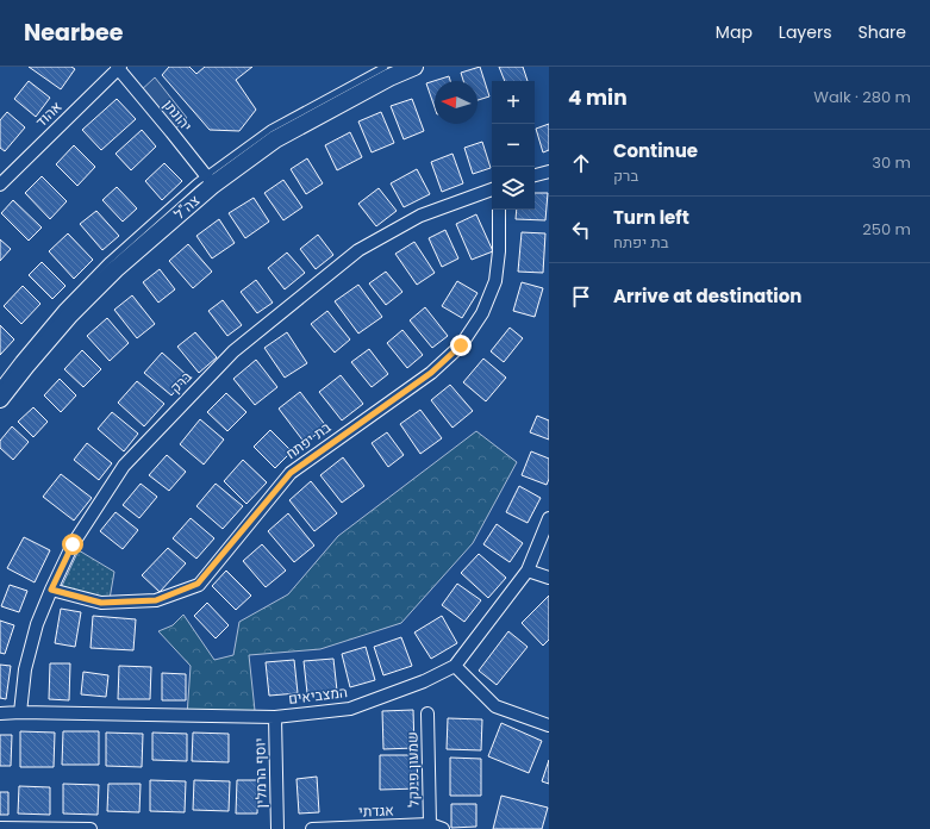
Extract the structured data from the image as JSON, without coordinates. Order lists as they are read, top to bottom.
{
  "streets": {
    "street": [
      "אהוד",
      "יהונתן",
      "צה\"ל",
      "ברק",
      "בת יפתח",
      "המצביאים",
      "שמעון פינקל",
      "יוסף הרמלין",
      "אגדתי"
    ]
  },
  "crossings": [
    ["אהוד", "יהונתן"],
    ["יהונתן", "צה\"ל"],
    ["ברק", "בת יפתח"],
    ["ברק", "המצביאים"],
    ["המצביאים", "יוסף הרמלין"],
    ["שמעון פינקל", "אגדתי"]
  ],
  "north": "left",
  "page": {
    "header": "Nearbee",
    "nav": ["Map", "Layers", "Share"],
    "heading": ["4 min", "Walk · 280 m"],
    "map_buttons": ["+", "−"],
    "list": [
      ["Continue", "ברק", "30 m"],
      ["Turn left", "בת יפתח", "250 m"],
      "Arrive at destination"
    ]
  }
}
